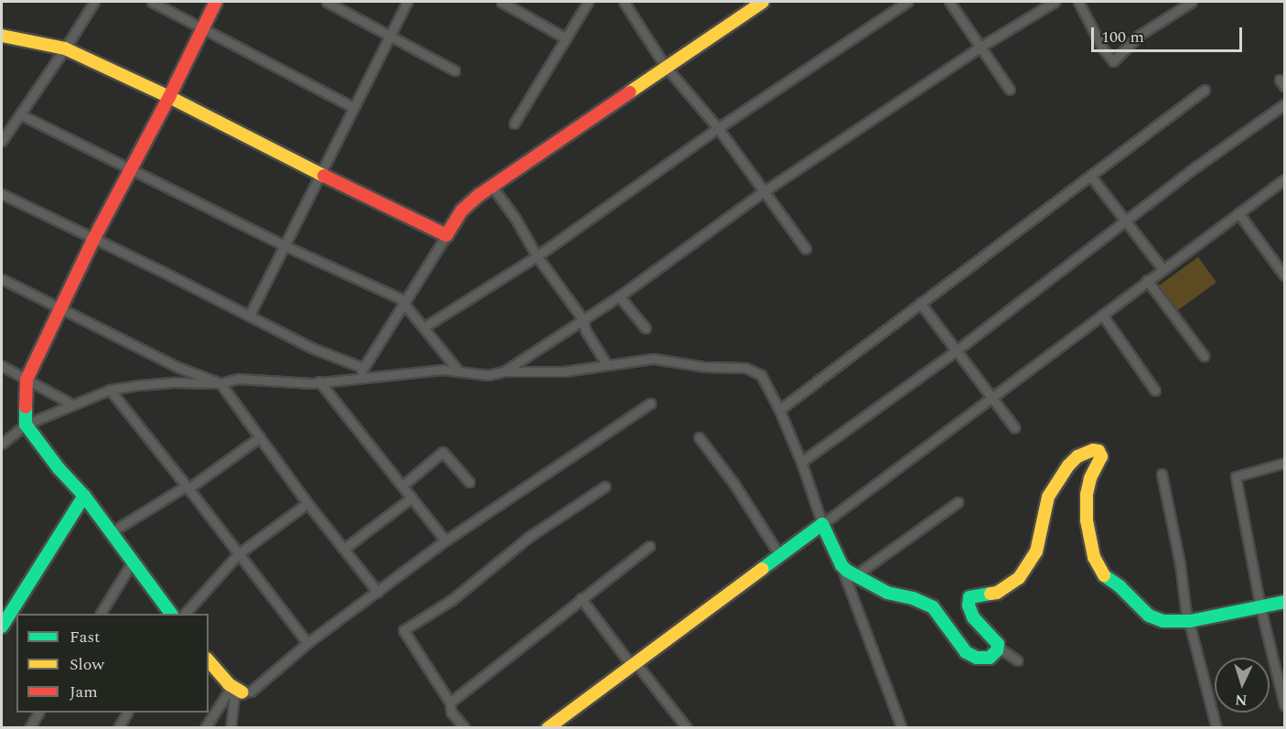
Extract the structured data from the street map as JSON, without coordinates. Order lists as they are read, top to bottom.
{
  "legend": ["Fast", "Slow", "Jam"],
  "scale_bar": "100 m",
  "north": "bottom"
}
